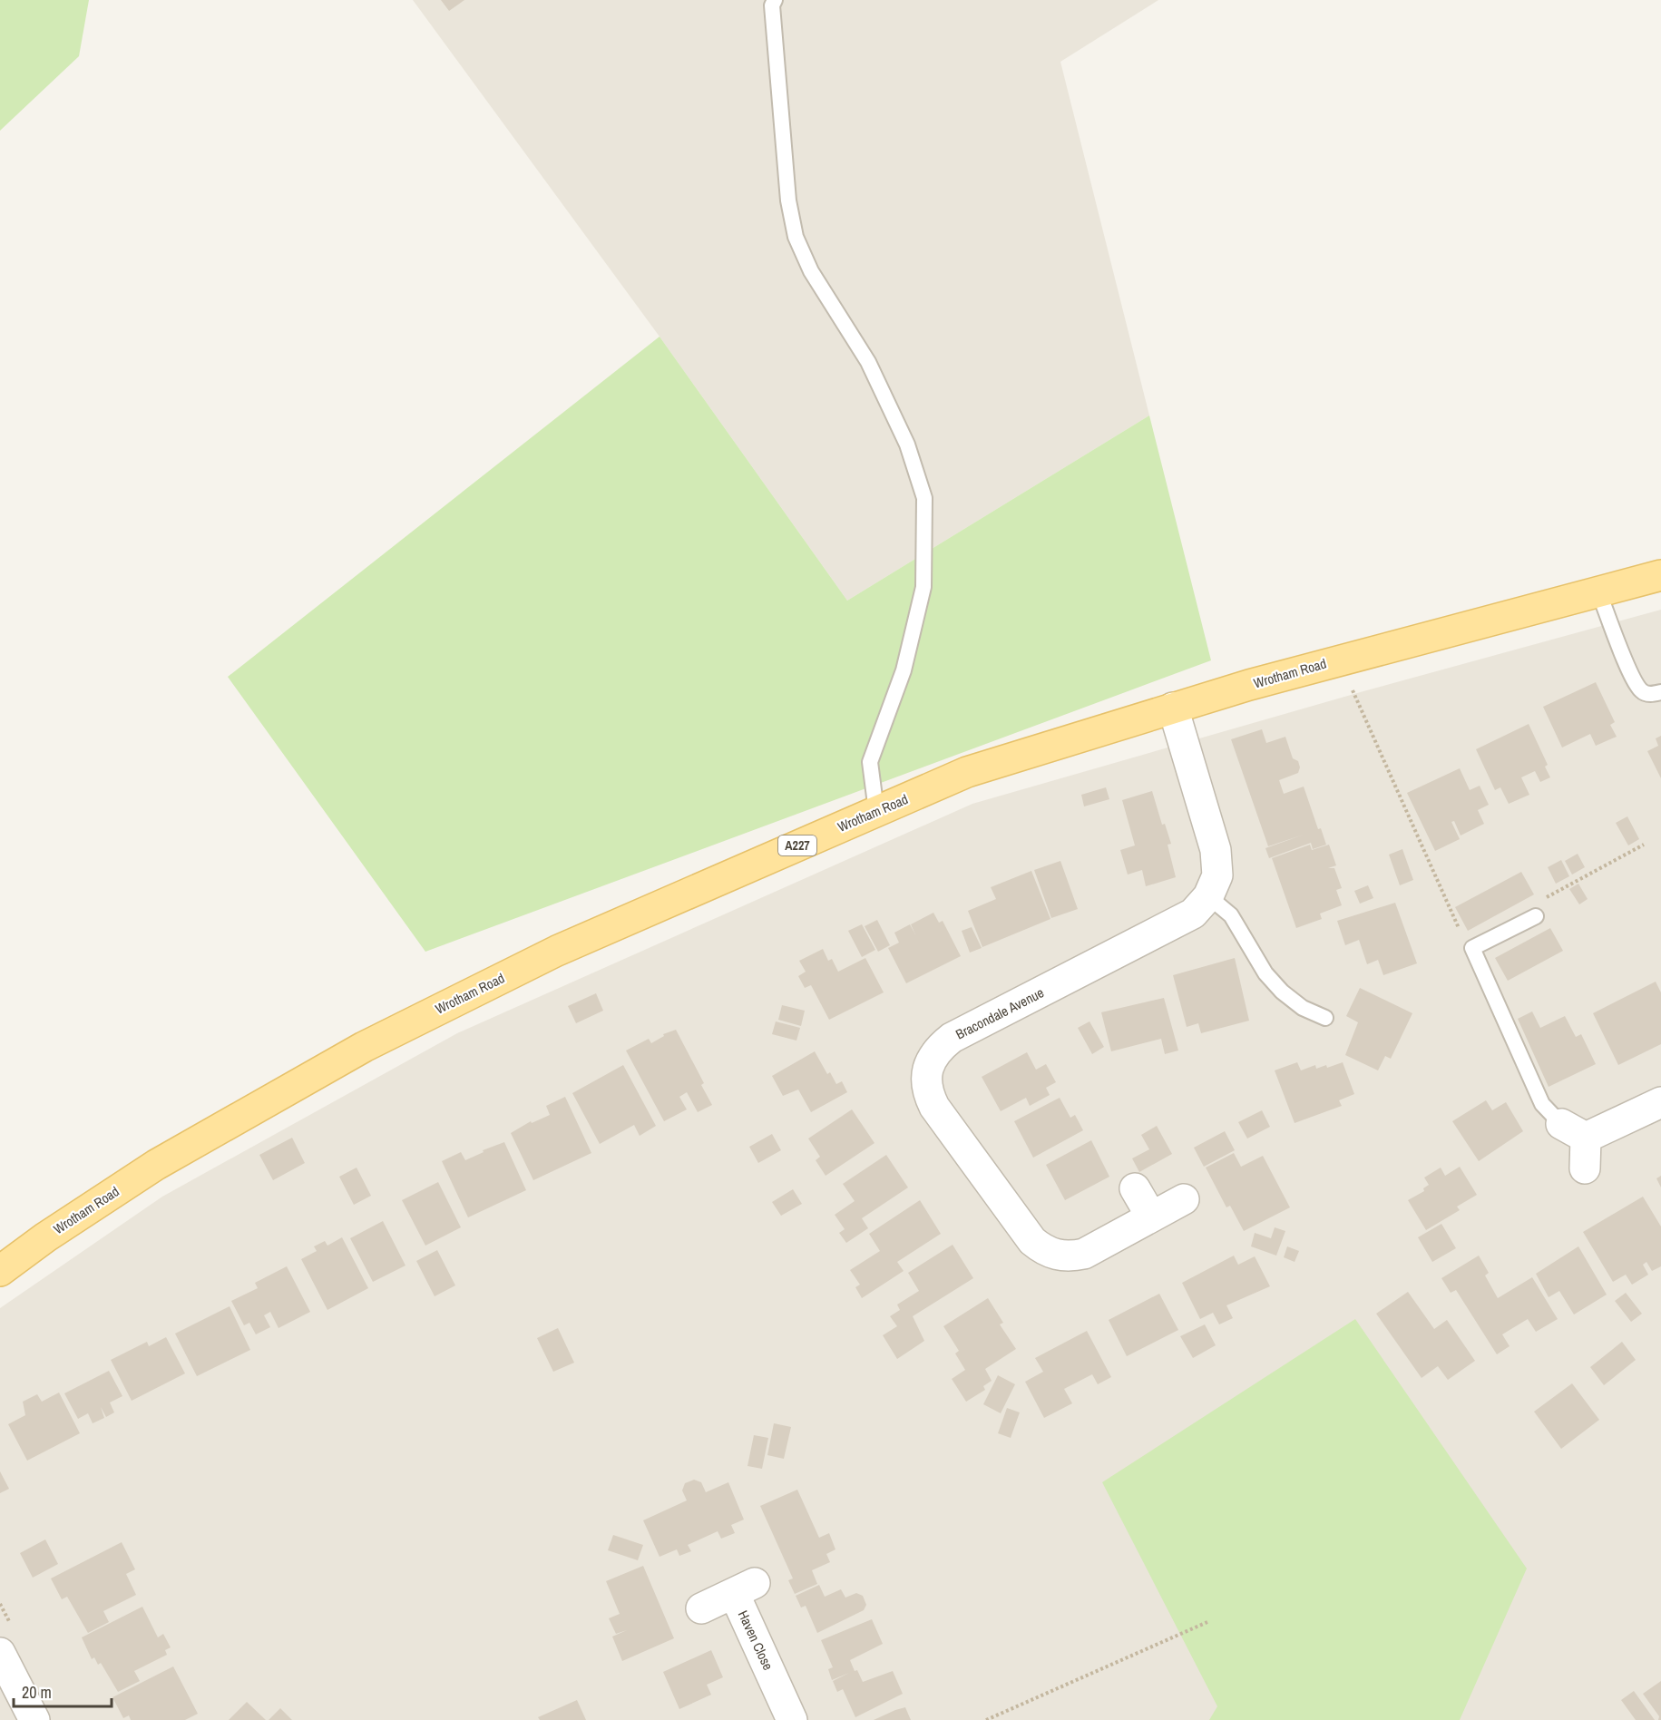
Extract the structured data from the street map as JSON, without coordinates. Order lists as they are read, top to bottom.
{
  "streets": {
    "main road": ["Wrotham Road", "A227"],
    "street": ["Bracondale Avenue", "Haven Close"]
  },
  "crossings": [
    ["Wrotham Road", "Bracondale Avenue"]
  ],
  "scale_bar": "20 m"
}
